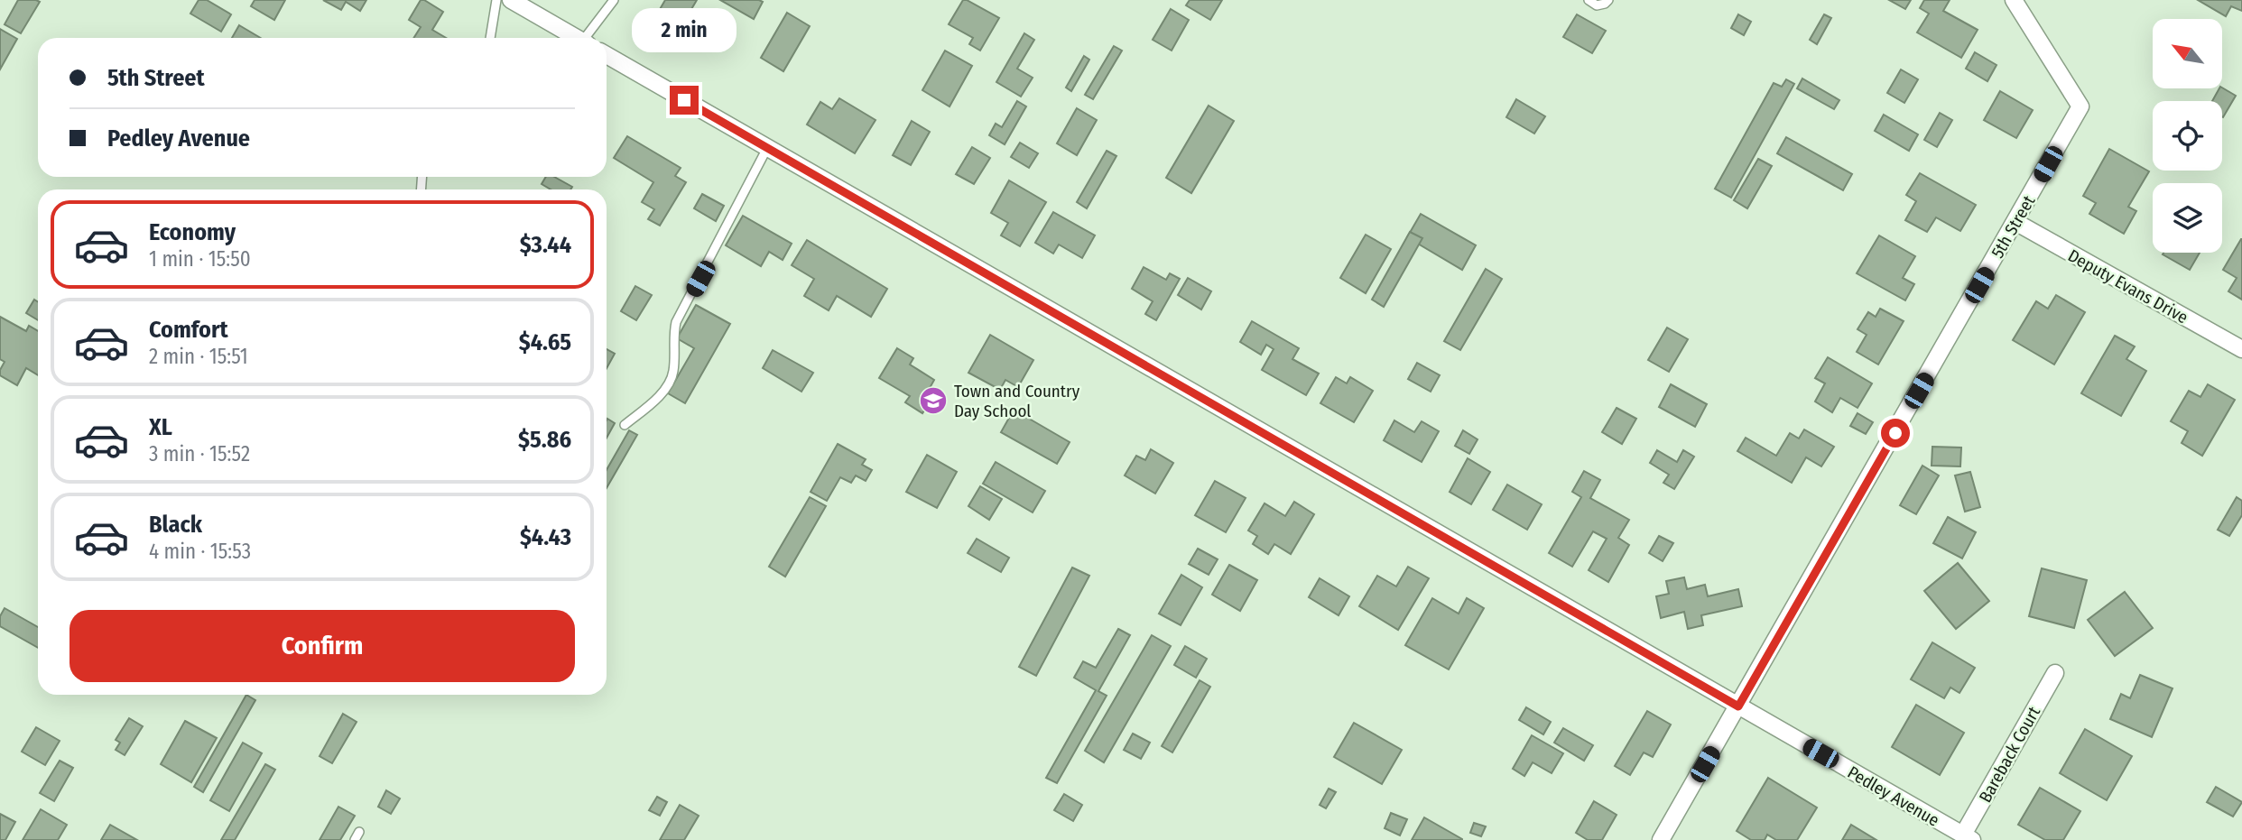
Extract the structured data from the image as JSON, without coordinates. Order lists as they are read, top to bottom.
{
  "streets": {
    "street": [
      "5th Street",
      "Deputy Evans Drive",
      "Bareback Court",
      "Pedley Avenue"
    ]
  },
  "crossings": [
    ["5th Street", "Deputy Evans Drive"],
    ["5th Street", "Pedley Avenue"],
    ["Bareback Court", "Pedley Avenue"]
  ],
  "places": {
    "school or university": ["Town and Country Day School"]
  },
  "north": "top left",
  "page": {
    "bubble": "2 min",
    "banner": ["5th Street", "Pedley Avenue"],
    "list": [
      {
        "name": "Economy",
        "note": "1 min · 15:50",
        "value": "$3.44"
      },
      {
        "name": "Comfort",
        "note": "2 min · 15:51",
        "value": "$4.65"
      },
      {
        "name": "XL",
        "note": "3 min · 15:52",
        "value": "$5.86"
      },
      {
        "name": "Black",
        "note": "4 min · 15:53",
        "value": "$4.43"
      }
    ],
    "buttons": "Confirm"
  }
}
